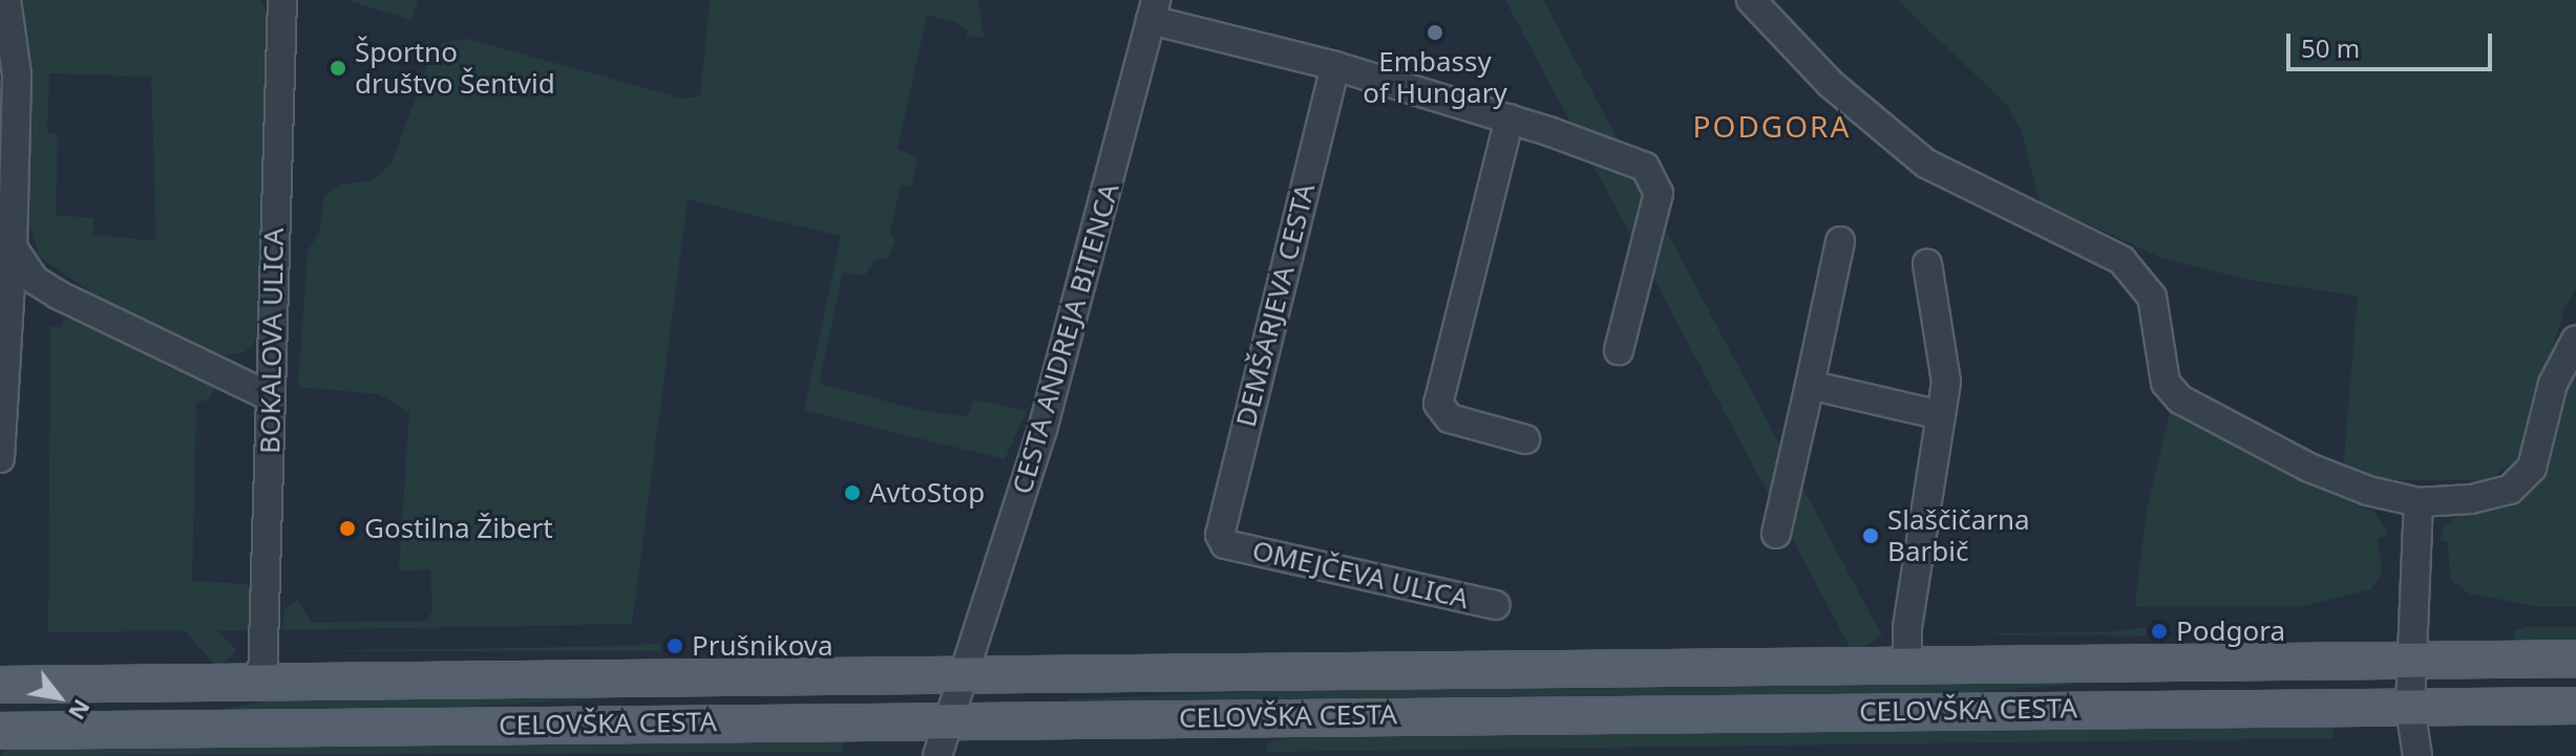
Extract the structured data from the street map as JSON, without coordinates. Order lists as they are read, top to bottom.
{
  "streets": {
    "main road": ["CELOVŠKA CESTA"],
    "street": [
      "DEMŠARJEVA CESTA",
      "CESTA ANDREJA BITENCA",
      "BOKALOVA ULICA",
      "OMEJČEVA ULICA"
    ]
  },
  "crossings": [
    ["DEMŠARJEVA CESTA", "OMEJČEVA ULICA"],
    ["CESTA ANDREJA BITENCA", "CELOVŠKA CESTA"],
    ["BOKALOVA ULICA", "CELOVŠKA CESTA"]
  ],
  "districts": ["PODGORA"],
  "places": [
    "Embassy of Hungary",
    "Športno društvo Šentvid",
    "AvtoStop",
    "Gostilna Žibert",
    "Slaščičarna Barbič",
    "Podgora",
    "Prušnikova"
  ],
  "scale_bar": "50 m",
  "north": "bottom right"
}
